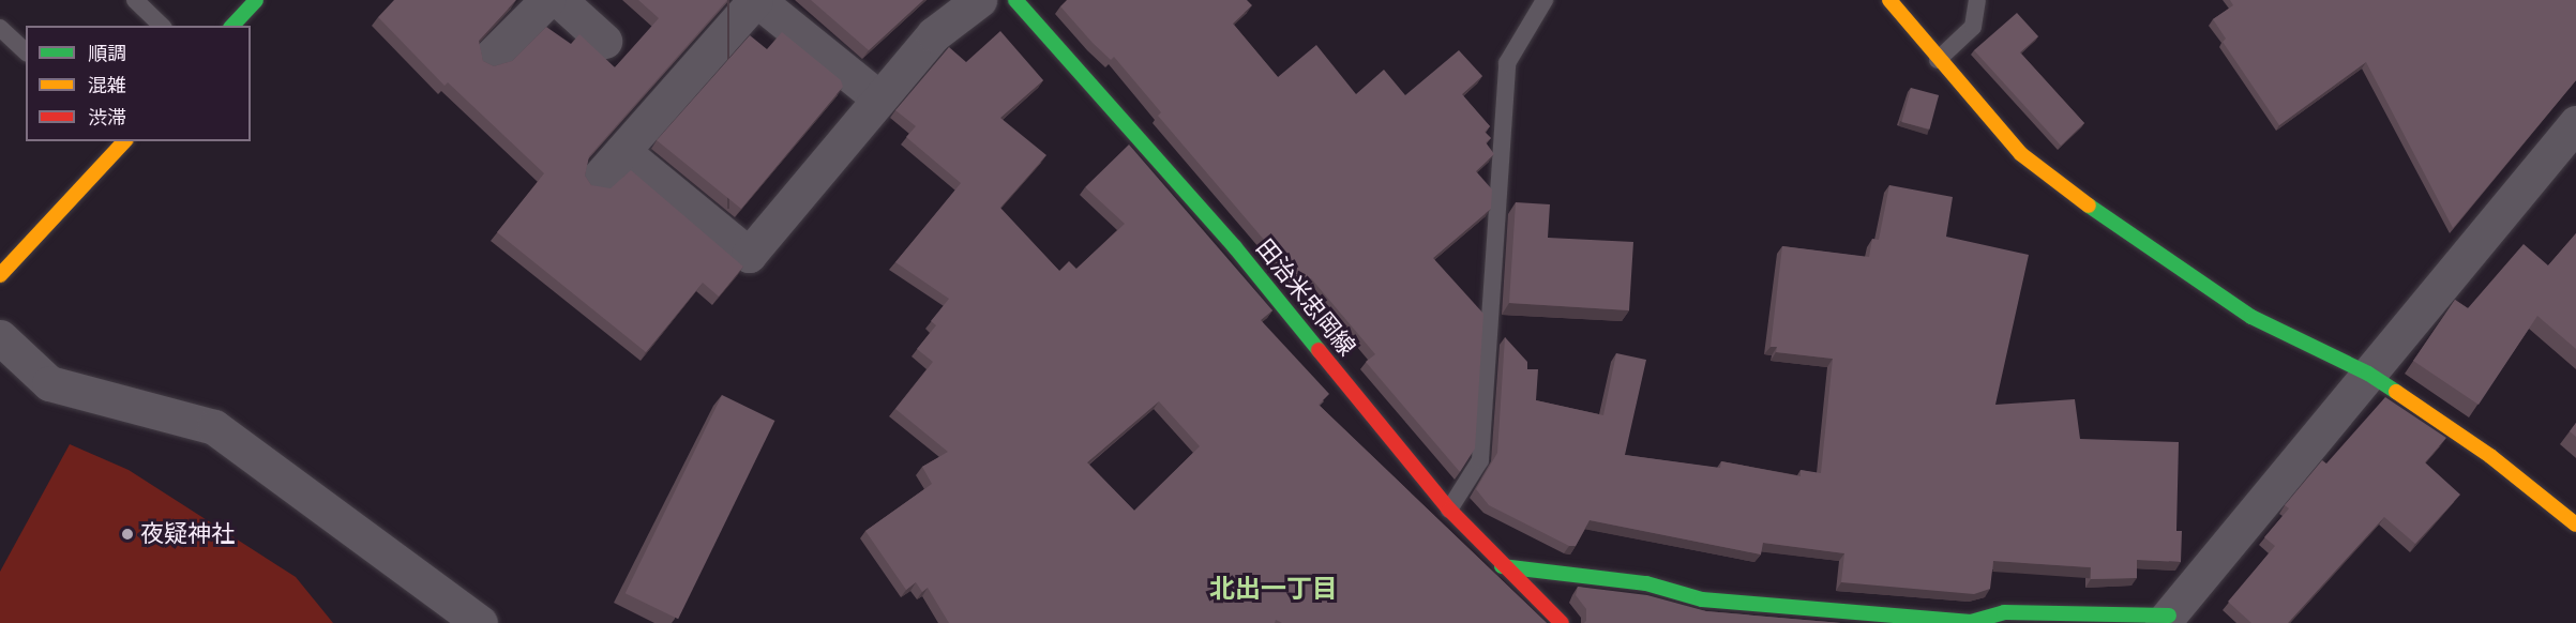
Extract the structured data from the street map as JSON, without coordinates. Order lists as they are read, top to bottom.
{
  "streets": {
    "street": ["田治米忠岡線"]
  },
  "districts": ["北出一丁目"],
  "places": ["夜疑神社"],
  "legend": ["順調", "混雑", "渋滞"]
}
